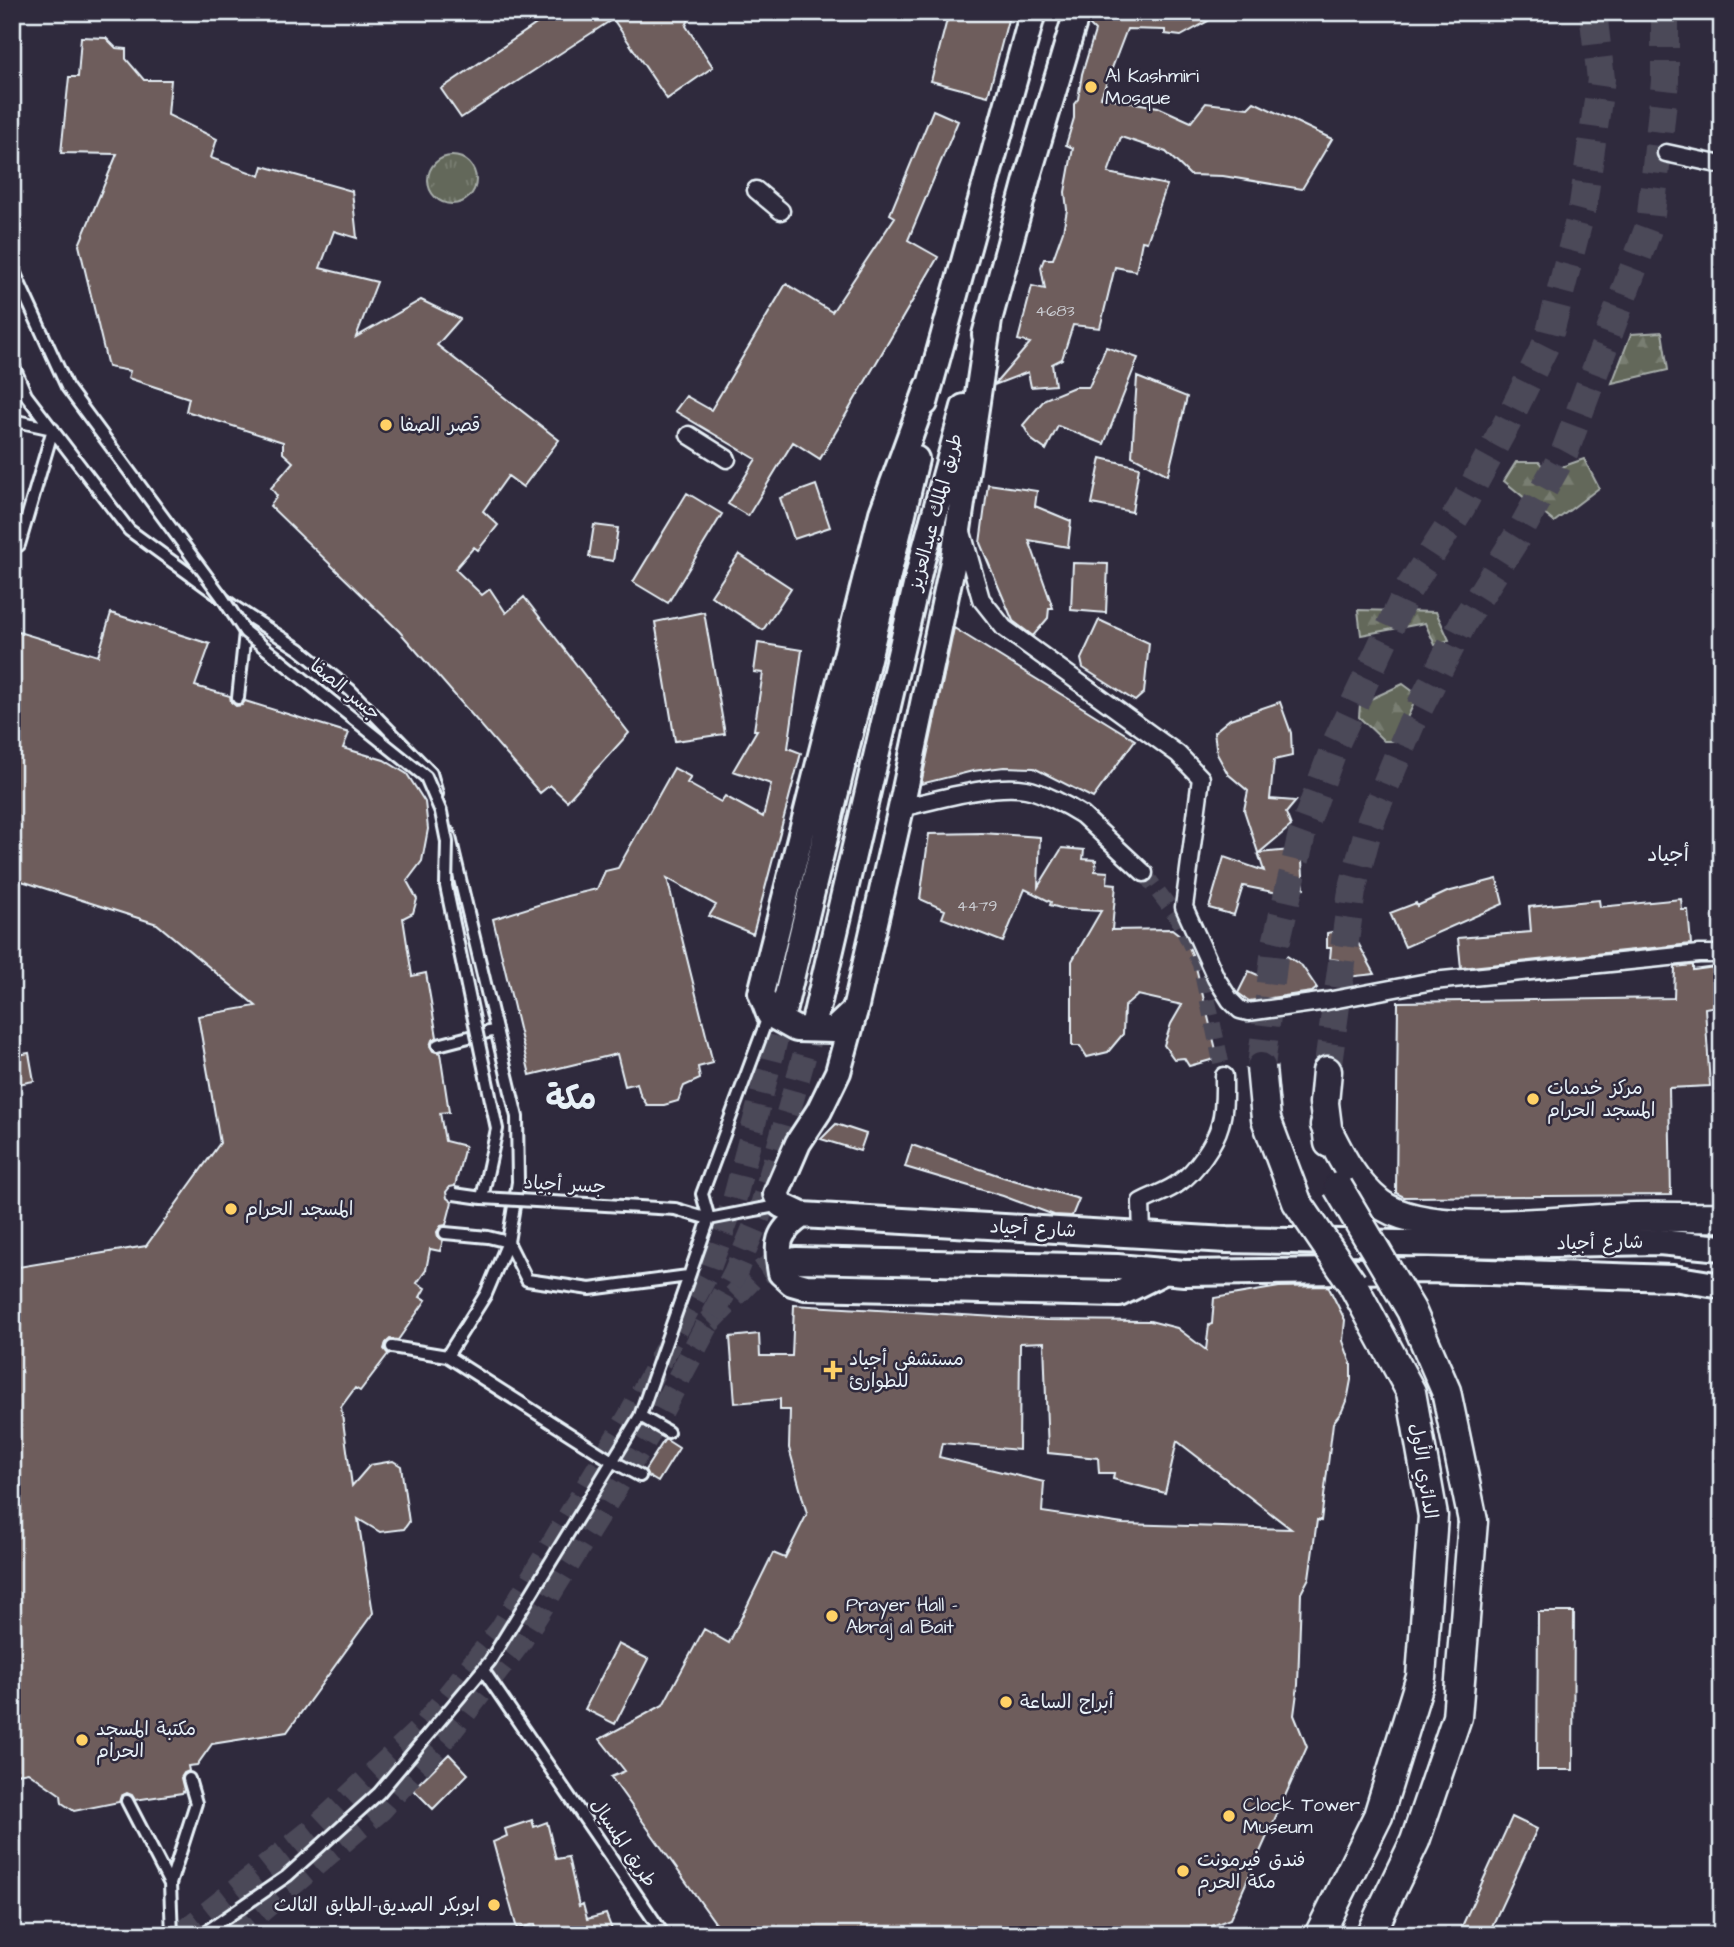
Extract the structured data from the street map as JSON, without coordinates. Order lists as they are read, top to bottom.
{
  "streets": {
    "highway": ["الدائري الأول"],
    "main road": ["طريق الملك عبدالعزيز", "شارع أجياد"],
    "street": ["جسر الصفا", "جسر أجياد", "طريق المسيال"]
  },
  "crossings": [
    ["جسر الصفا", "جسر أجياد"]
  ],
  "districts": ["أجياد", "مكة"],
  "places": {
    "other": [
      "Al Kashmiri Mosque",
      "قصر الصفا",
      "مركز خدمات المسجد الحرام",
      "المسجد الحرام",
      "Prayer Hall - Abraj al Bait",
      "أبراج الساعة",
      "مكتبة المسجد الحرام",
      "Clock Tower Museum",
      "فندق فيرمونت مكة الحرم",
      "ابوبكر الصديق-الطابق الثالث"
    ],
    "health": ["مستشفى أجياد للطوارئ"]
  },
  "house_numbers": ["4683", "4479"]
}
